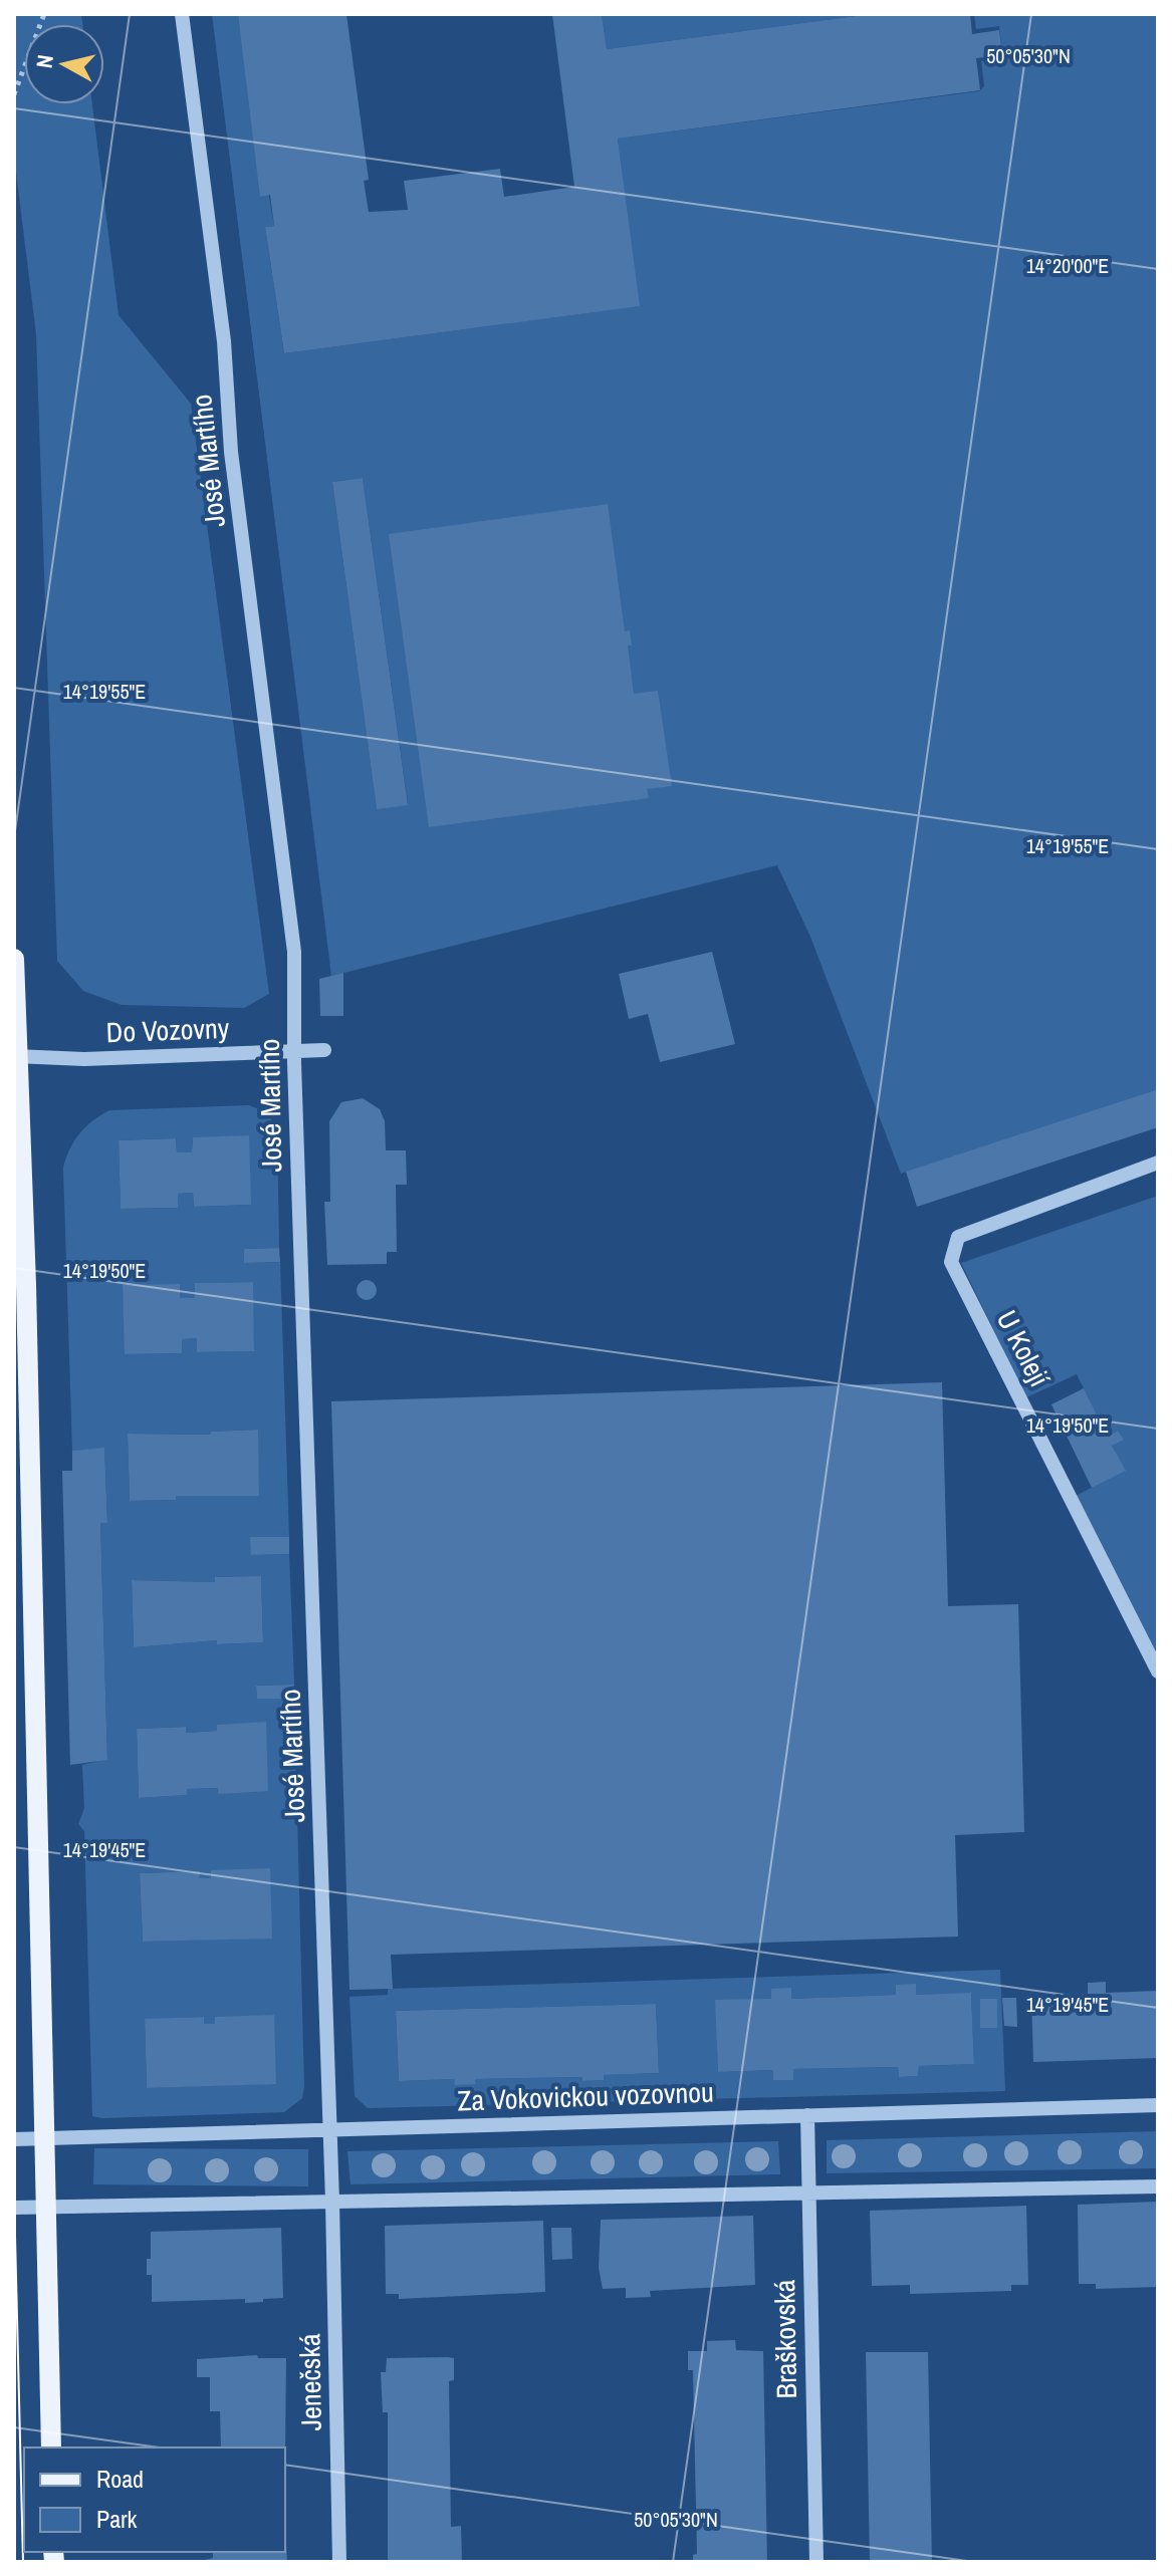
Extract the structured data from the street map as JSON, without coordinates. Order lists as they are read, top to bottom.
{
  "streets": {
    "street": [
      "José Martího",
      "Do Vozovny",
      "U Kolejí",
      "Za Vokovickou vozovnou",
      "Braškovská",
      "Jenečská"
    ]
  },
  "crossings": [
    ["José Martího", "Do Vozovny"],
    ["José Martího", "Za Vokovickou vozovnou"],
    ["José Martího", "Jenečská"],
    ["Za Vokovickou vozovnou", "Braškovská"]
  ],
  "legend": ["Road", "Park"],
  "north": "left",
  "coordinates": [
    "50°05'30\"N",
    "14°20'00\"E",
    "14°19'55\"E",
    "14°19'50\"E",
    "14°19'45\"E"
  ]
}
